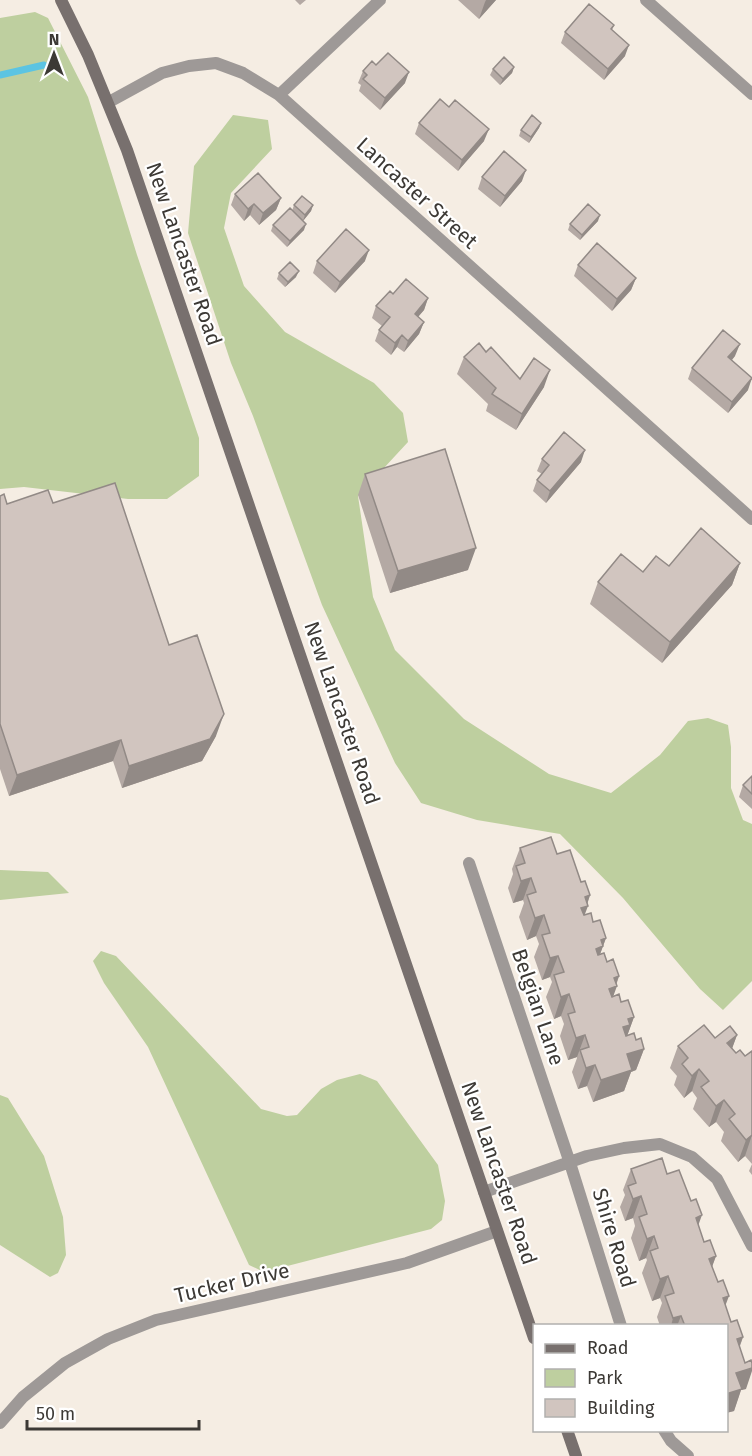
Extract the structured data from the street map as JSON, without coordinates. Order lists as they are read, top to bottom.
{
  "streets": {
    "main road": ["New Lancaster Road"],
    "street": [
      "Lancaster Street",
      "Belgian Lane",
      "Shire Road",
      "Tucker Drive"
    ]
  },
  "crossings": [
    ["Lancaster Street", "New Lancaster Road"],
    ["New Lancaster Road", "Tucker Drive"],
    ["Belgian Lane", "Shire Road"]
  ],
  "legend": ["Road", "Park", "Building"],
  "scale_bar": "50 m",
  "north": "top"
}
